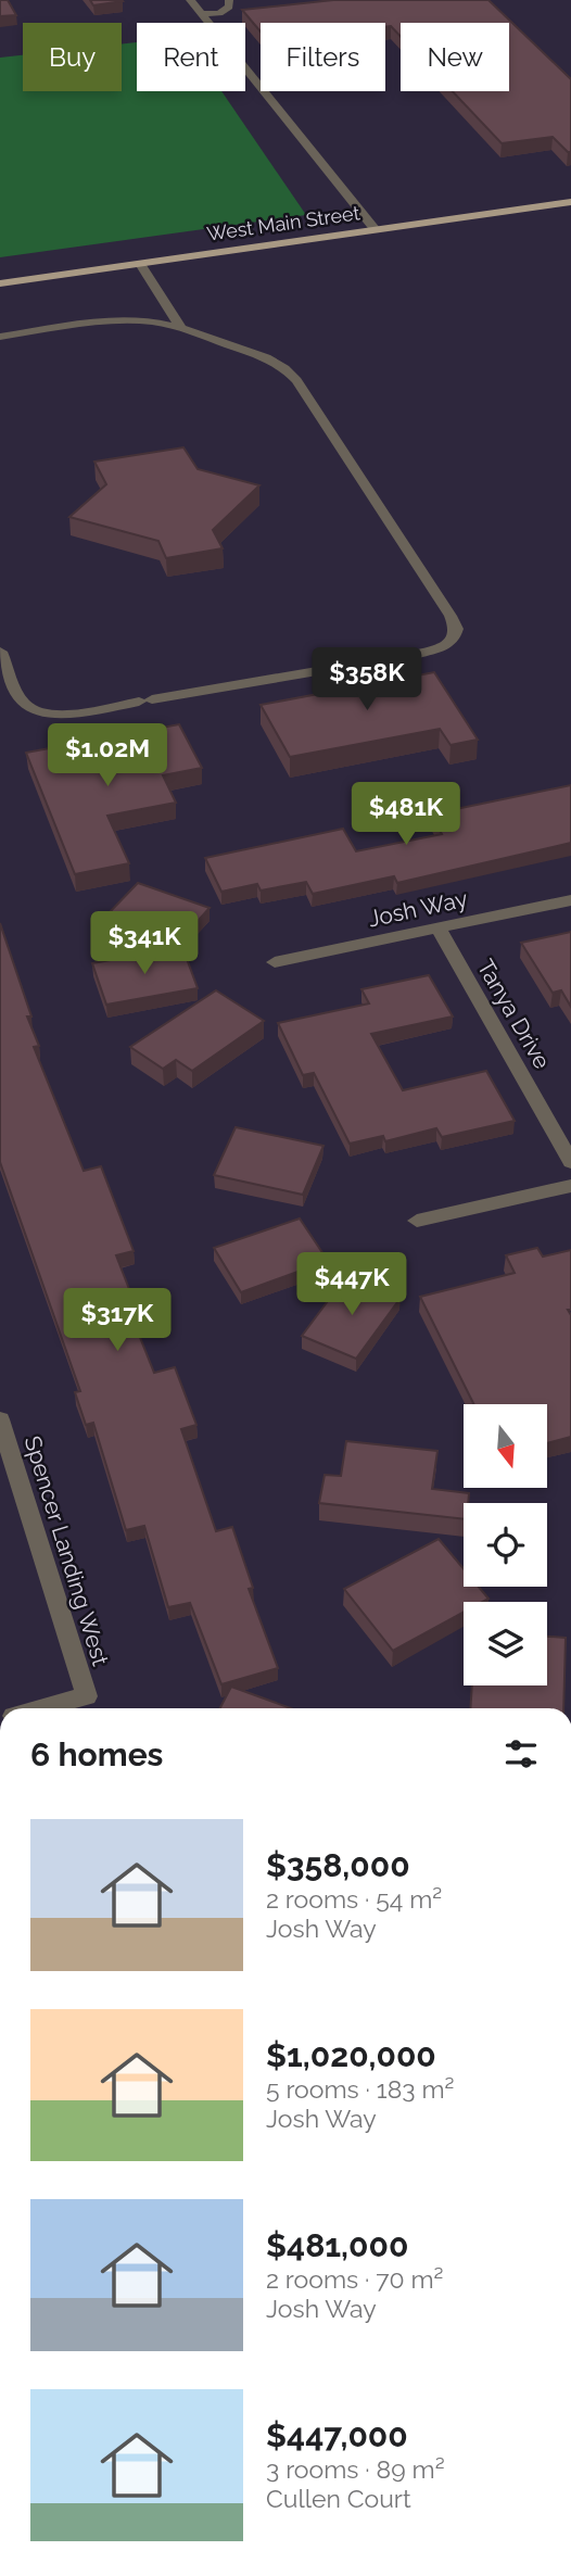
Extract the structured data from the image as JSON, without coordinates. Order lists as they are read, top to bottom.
{
  "streets": {
    "main road": ["West Main Street"],
    "street": ["Josh Way", "Tanya Drive", "Spencer Landing West"]
  },
  "crossings": [
    ["Josh Way", "Tanya Drive"]
  ],
  "north": "bottom",
  "page": {
    "chip": [
      "Buy",
      "Rent",
      "Filters",
      "New"
    ],
    "price": [
      "$358K",
      "$1.02M",
      "$481K",
      "$341K",
      "$447K",
      "$317K"
    ],
    "heading": "6 homes",
    "list": [
      {
        "name": "$358,000",
        "note": "2 rooms · 54 m² · Josh Way"
      },
      {
        "name": "$1,020,000",
        "note": "5 rooms · 183 m² · Josh Way"
      },
      {
        "name": "$481,000",
        "note": "2 rooms · 70 m² · Josh Way"
      },
      {
        "name": "$447,000",
        "note": "3 rooms · 89 m² · Cullen Court"
      }
    ]
  }
}
